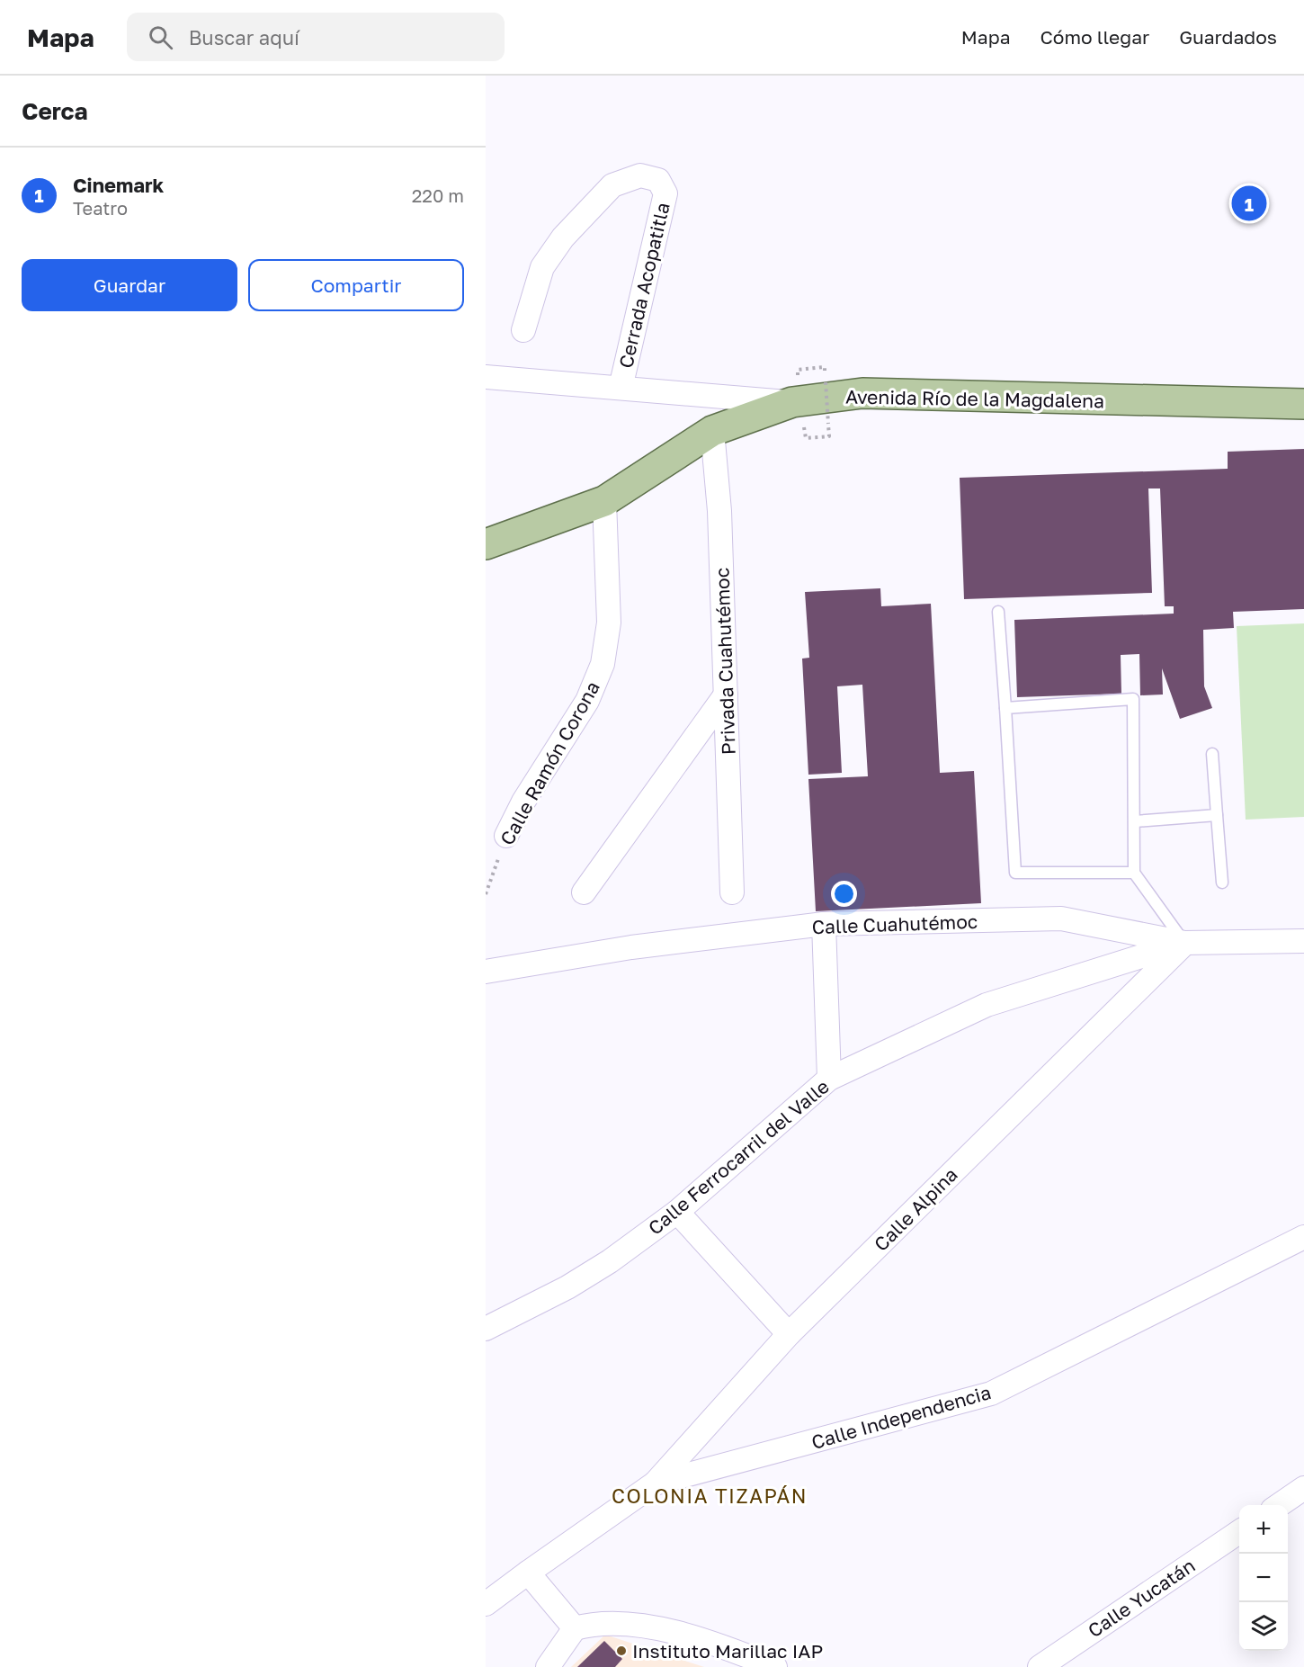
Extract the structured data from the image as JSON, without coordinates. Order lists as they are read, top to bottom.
{
  "streets": {
    "main road": ["Avenida Río de la Magdalena"],
    "street": [
      "Cerrada Acopatitla",
      "Privada Cuahutémoc",
      "Calle Ramón Corona",
      "Calle Cuahutémoc",
      "Calle Ferrocarril del Valle",
      "Calle Alpina",
      "Calle Independencia",
      "Calle Yucatán"
    ]
  },
  "crossings": [
    ["Avenida Río de la Magdalena", "Privada Cuahutémoc"],
    ["Avenida Río de la Magdalena", "Calle Ramón Corona"],
    ["Calle Cuahutémoc", "Calle Ferrocarril del Valle"],
    ["Calle Cuahutémoc", "Calle Alpina"],
    ["Calle Ferrocarril del Valle", "Calle Alpina"],
    ["Calle Alpina", "Calle Independencia"]
  ],
  "districts": ["COLONIA TIZAPÁN"],
  "places": ["Instituto Marillac IAP"],
  "page": {
    "header": "Mapa",
    "search": "Buscar aquí",
    "nav": ["Mapa", "Cómo llegar", "Guardados"],
    "heading": "Cerca",
    "list": [
      {
        "mark": "1",
        "name": "Cinemark",
        "note": "Teatro",
        "value": "220 m"
      }
    ],
    "pins": "1",
    "buttons": ["Guardar", "Compartir"],
    "map_buttons": ["+", "−"]
  }
}
